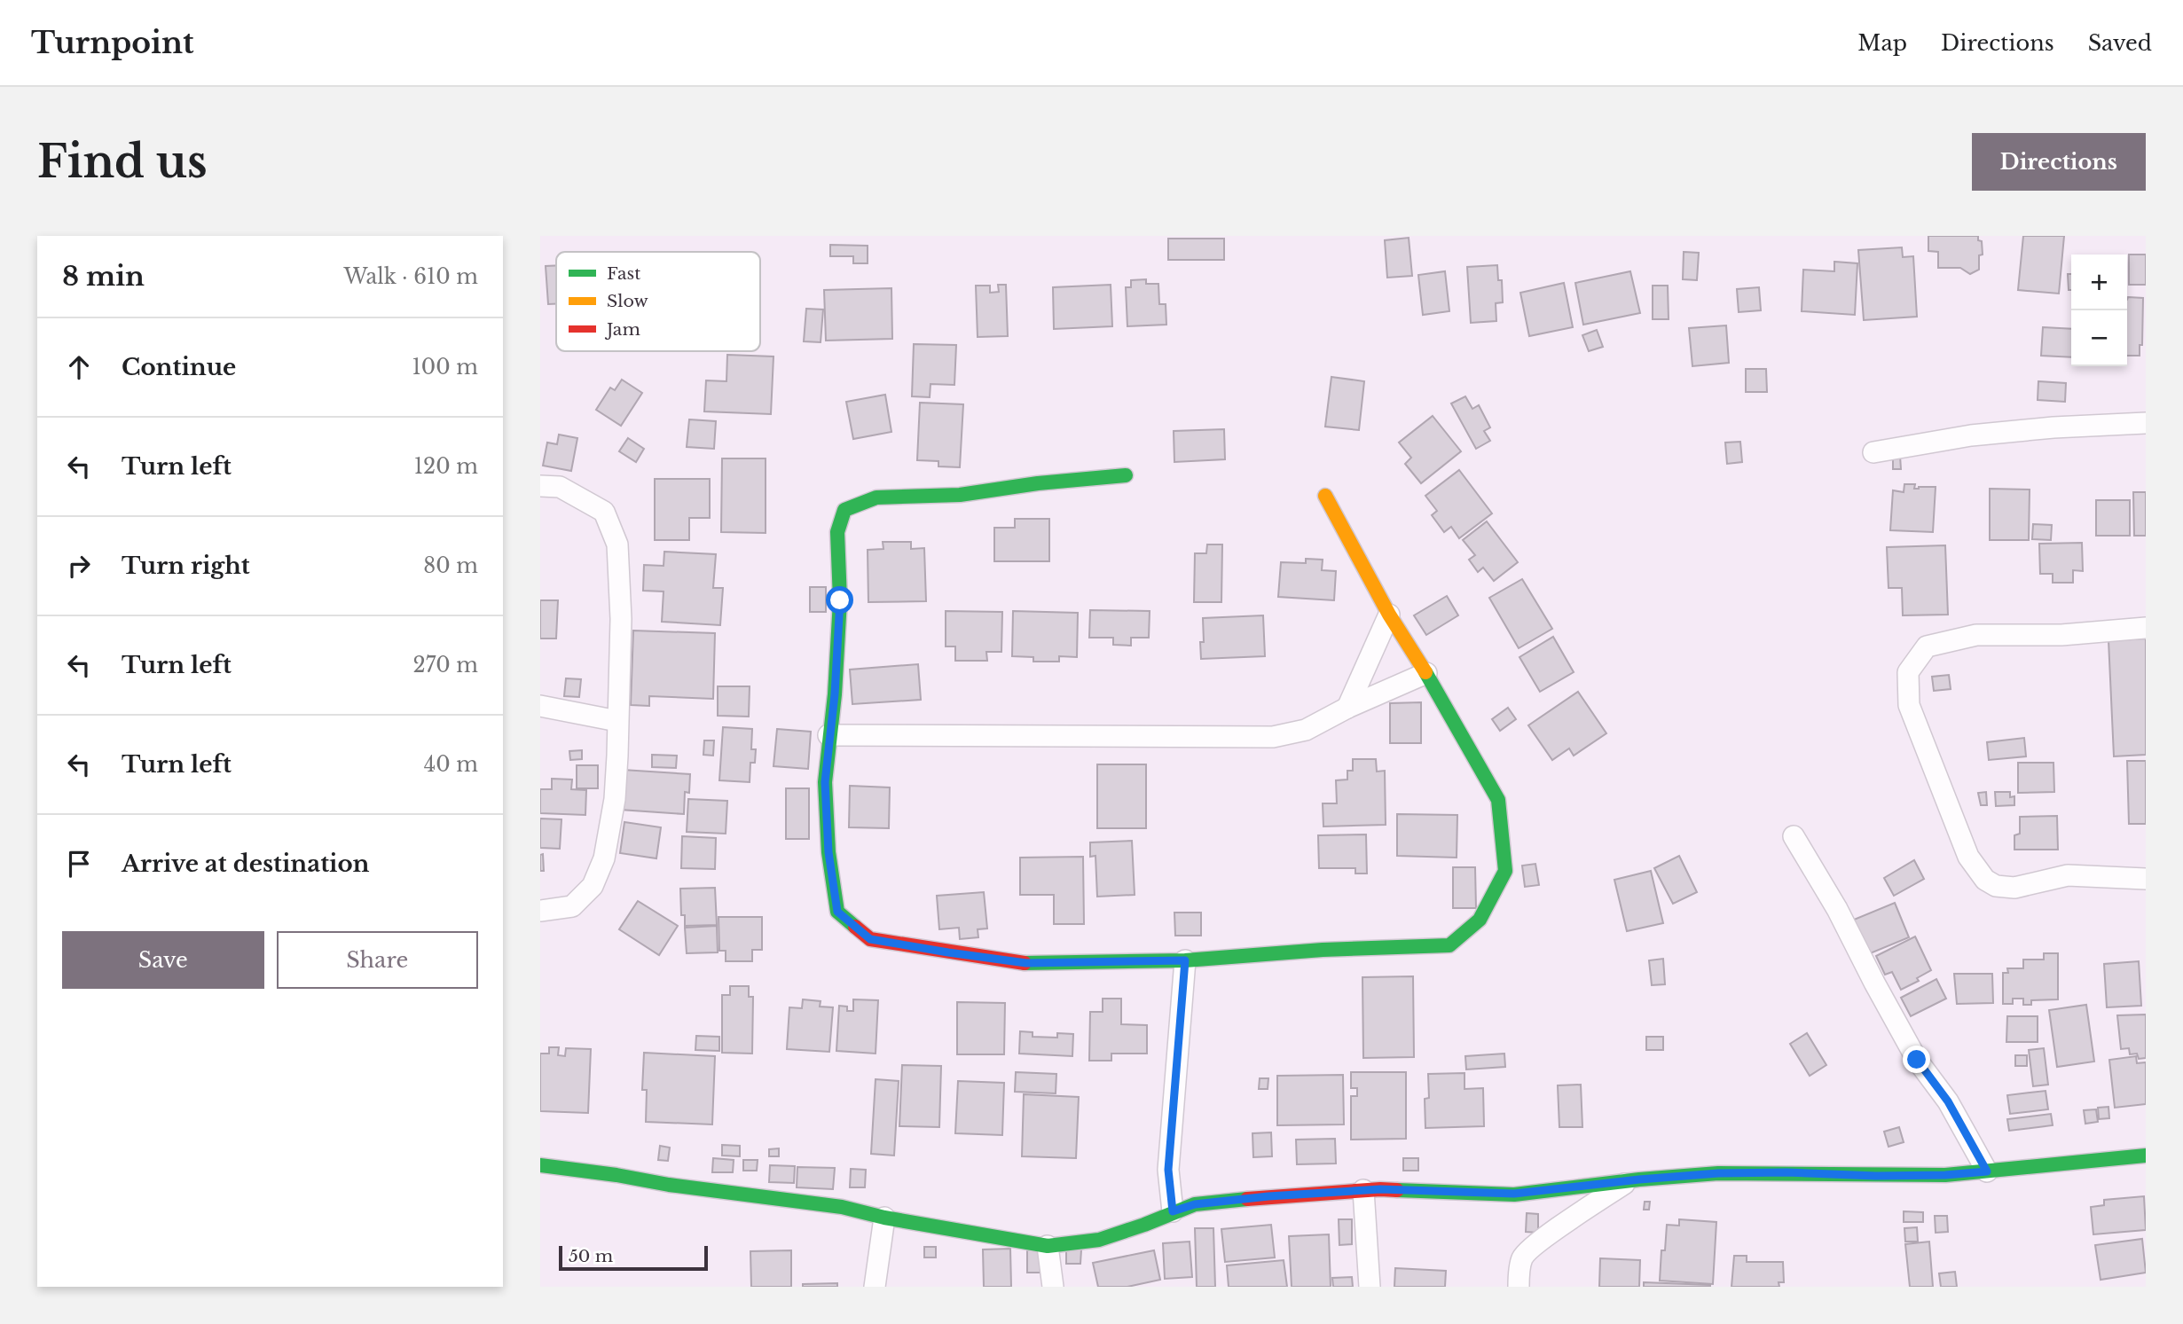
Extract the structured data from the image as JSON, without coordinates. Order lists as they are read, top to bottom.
{
  "legend": ["Fast", "Slow", "Jam"],
  "scale_bar": "50 m",
  "page": {
    "header": "Turnpoint",
    "nav": ["Map", "Directions", "Saved"],
    "buttons": [
      "Directions",
      ["Save", "Share"]
    ],
    "title": "Find us",
    "heading": ["8 min", "Walk · 610 m"],
    "map_buttons": ["+", "−"],
    "list": [
      ["Continue", "100 m"],
      ["Turn left", "120 m"],
      ["Turn right", "80 m"],
      ["Turn left", "270 m"],
      ["Turn left", "40 m"],
      "Arrive at destination"
    ],
    "scale": "50 m"
  }
}
